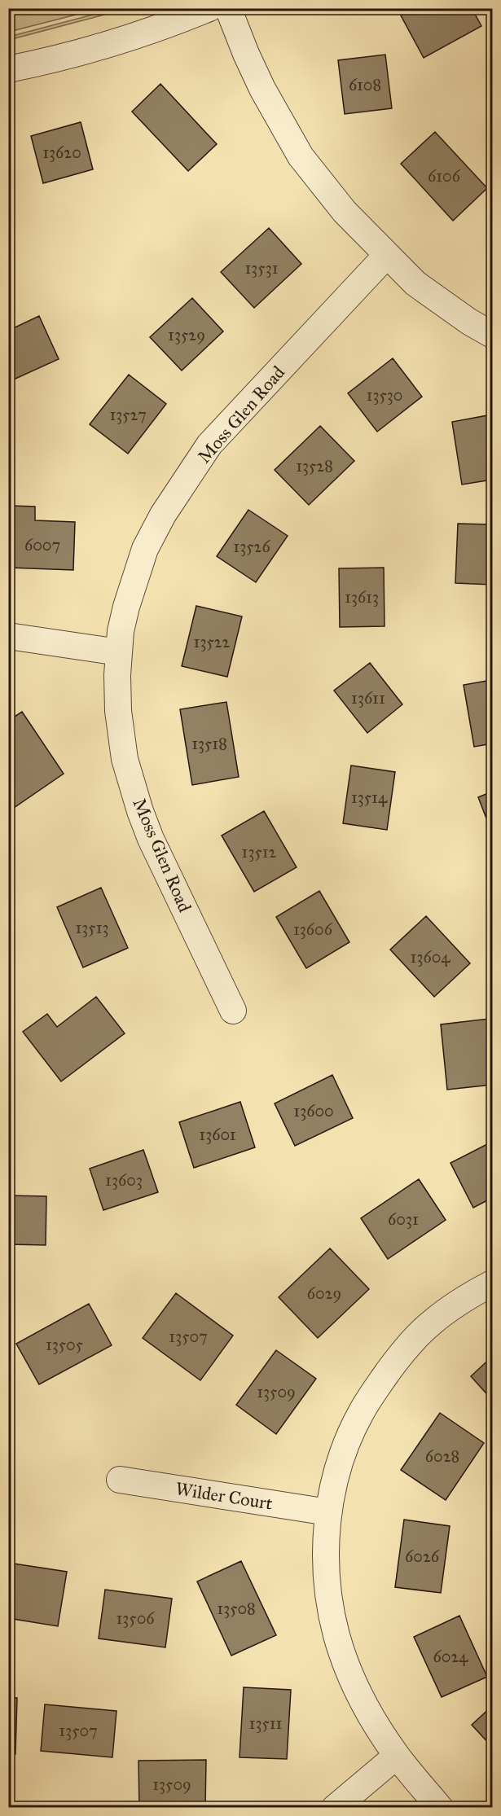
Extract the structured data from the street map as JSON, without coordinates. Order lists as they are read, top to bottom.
{
  "streets": {
    "street": ["Moss Glen Road", "Wilder Court"]
  },
  "house_numbers": [
    "6108",
    "13620",
    "6106",
    "13531",
    "13529",
    "13530",
    "13527",
    "13528",
    "6007",
    "13526",
    "13613",
    "13522",
    "13611",
    "13518",
    "13514",
    "13512",
    "13513",
    "13606",
    "13604",
    "13600",
    "13601",
    "13603",
    "6031",
    "6029",
    "13507",
    "13505",
    "13509",
    "6028",
    "6026",
    "13508",
    "13506",
    "6024",
    "13511",
    "13507",
    "13509"
  ]
}
